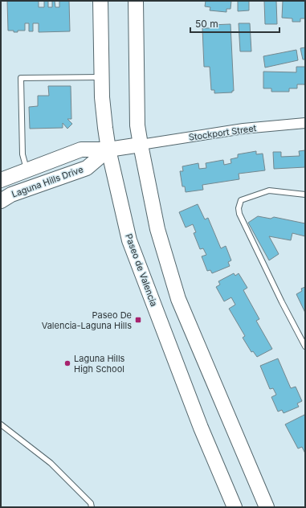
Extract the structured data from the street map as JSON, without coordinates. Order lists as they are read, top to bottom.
{
  "streets": {
    "main road": ["Laguna Hills Drive", "Paseo de Valencia"],
    "street": ["Stockport Street"]
  },
  "crossings": [
    ["Stockport Street", "Laguna Hills Drive"],
    ["Laguna Hills Drive", "Paseo de Valencia"]
  ],
  "places": {
    "transit": ["Paseo De Valencia-Laguna Hills"],
    "other": ["Laguna Hills High School"]
  },
  "scale_bar": "50 m"
}
